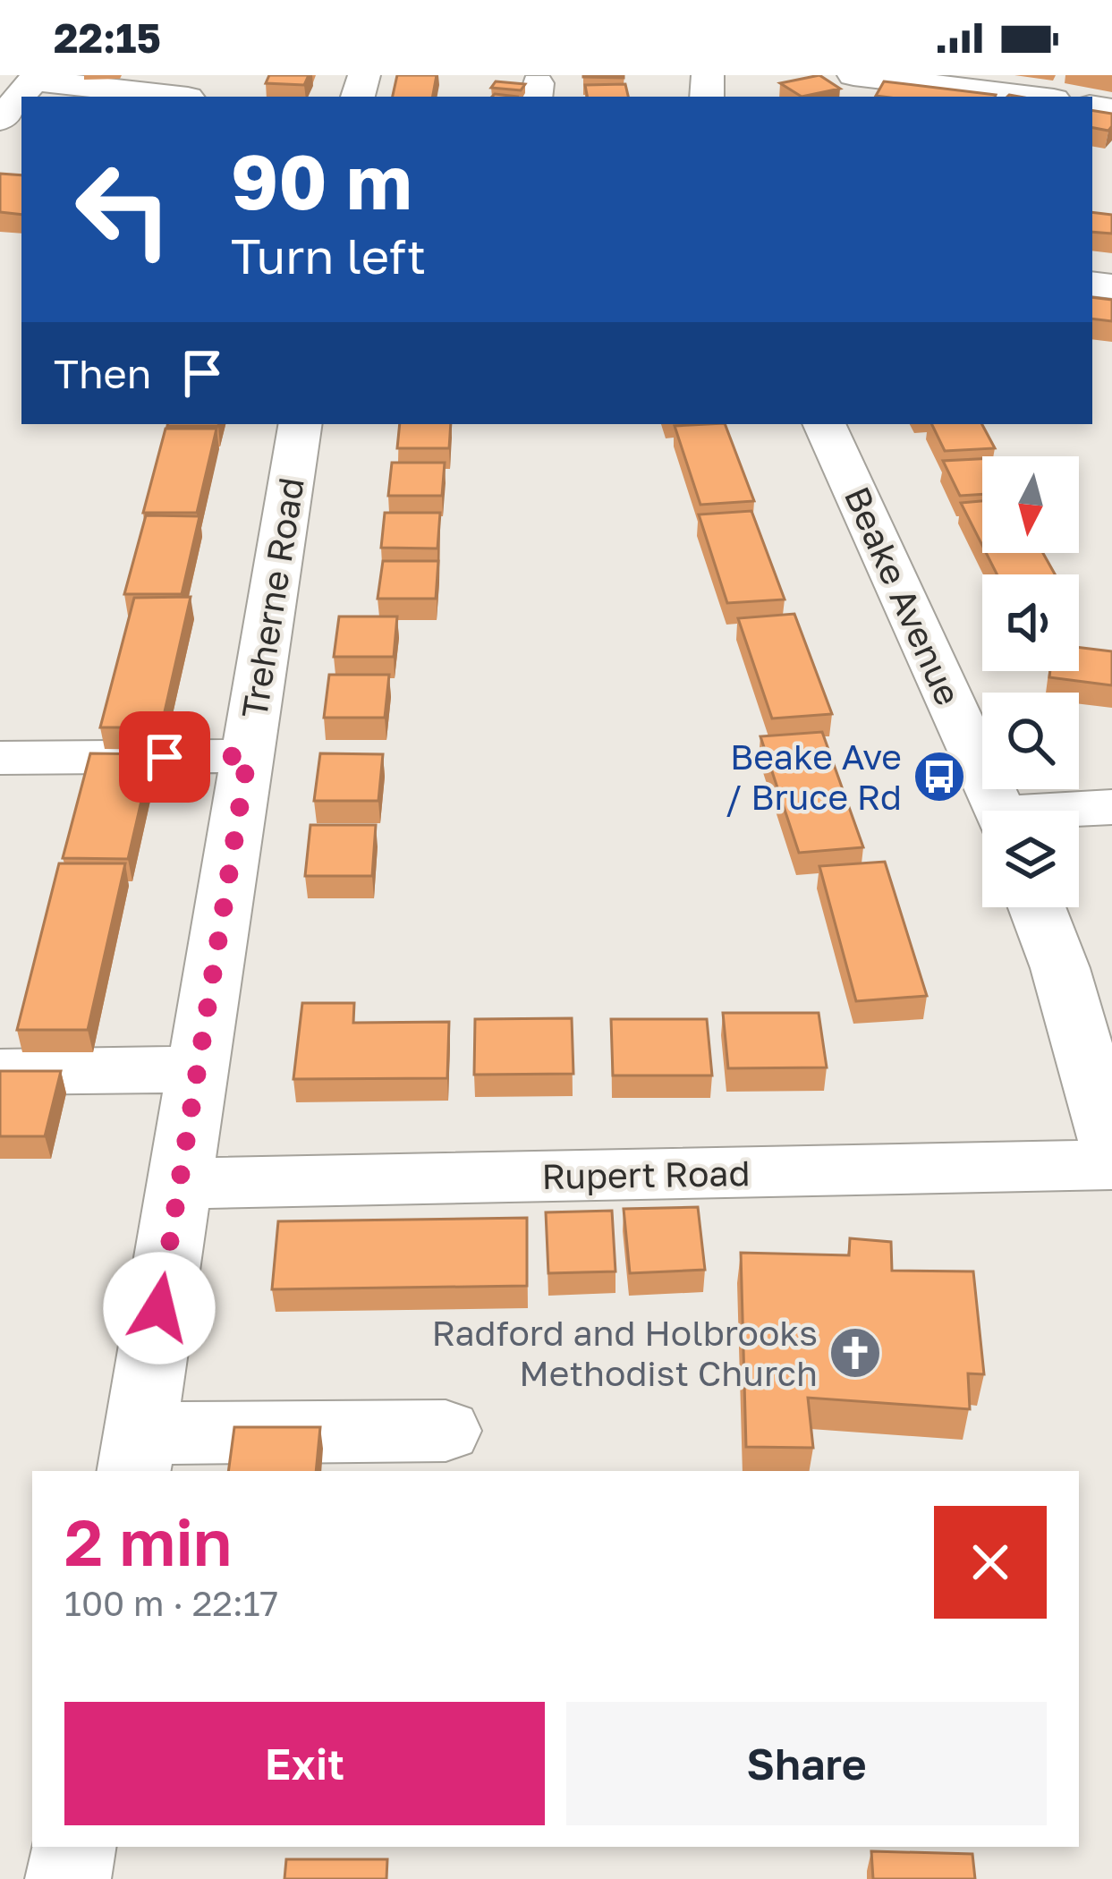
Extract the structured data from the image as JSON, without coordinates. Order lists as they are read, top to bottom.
{
  "streets": {
    "street": ["Beake Avenue", "Treherne Road", "Rupert Road"]
  },
  "crossings": [
    ["Treherne Road", "Rupert Road"]
  ],
  "places": {
    "bus stop": ["Beake Ave / Bruce Rd"],
    "church": ["Radford and Holbrooks Methodist Church"]
  },
  "north": "bottom",
  "page": {
    "status": "22:15",
    "turn": ["90 m", "Turn left"],
    "then": "Then",
    "heading": ["2 min", "100 m · 22:17"],
    "buttons": ["Exit", "Share"]
  }
}
